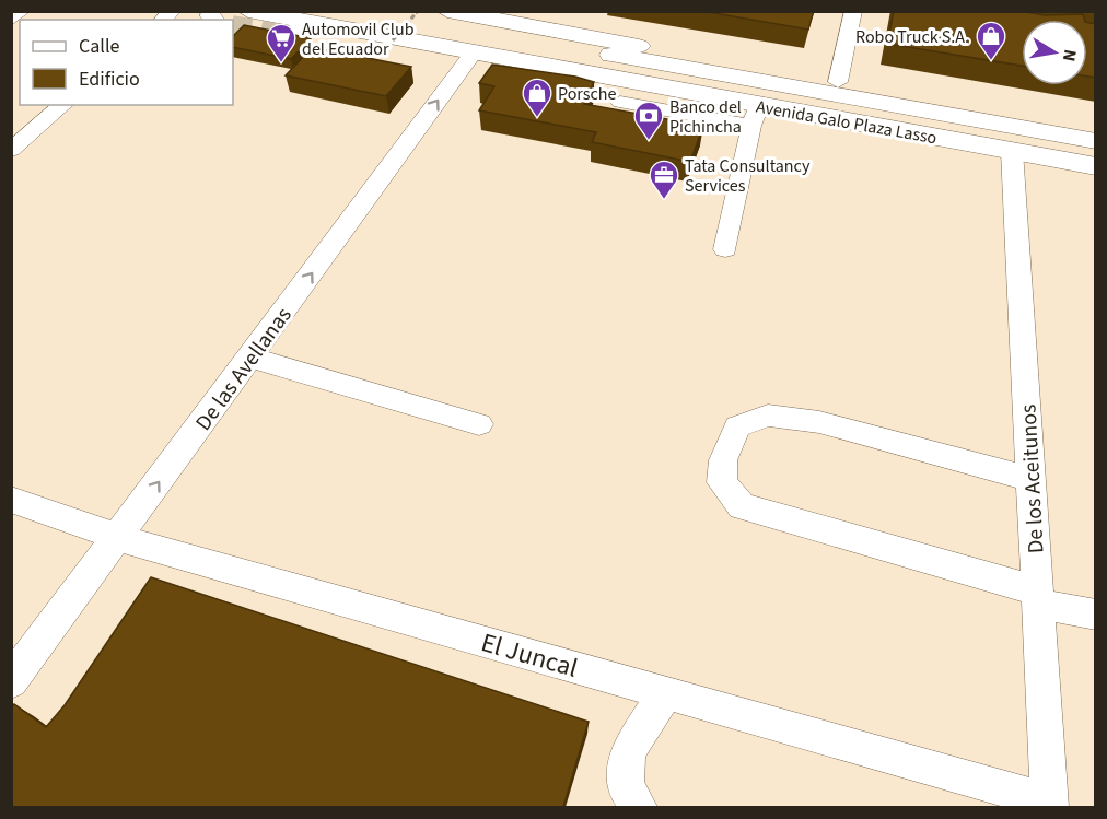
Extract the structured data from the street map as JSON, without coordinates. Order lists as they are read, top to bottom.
{
  "streets": {
    "main road": ["Avenida Galo Plaza Lasso"],
    "street": ["De las Avellanas", "De los Aceitunos", "El Juncal"]
  },
  "crossings": [
    ["Avenida Galo Plaza Lasso", "De las Avellanas"],
    ["Avenida Galo Plaza Lasso", "De los Aceitunos"],
    ["De las Avellanas", "El Juncal"],
    ["De los Aceitunos", "El Juncal"]
  ],
  "one_way": ["De las Avellanas"],
  "places": {
    "shop": ["Robo Truck S.A.", "Porsche"],
    "supermarket": ["Automovil Club del Ecuador"],
    "bank": ["Banco del Pichincha"],
    "office": ["Tata Consultancy Services"]
  },
  "legend": ["Calle", "Edificio"],
  "north": "right"
}
